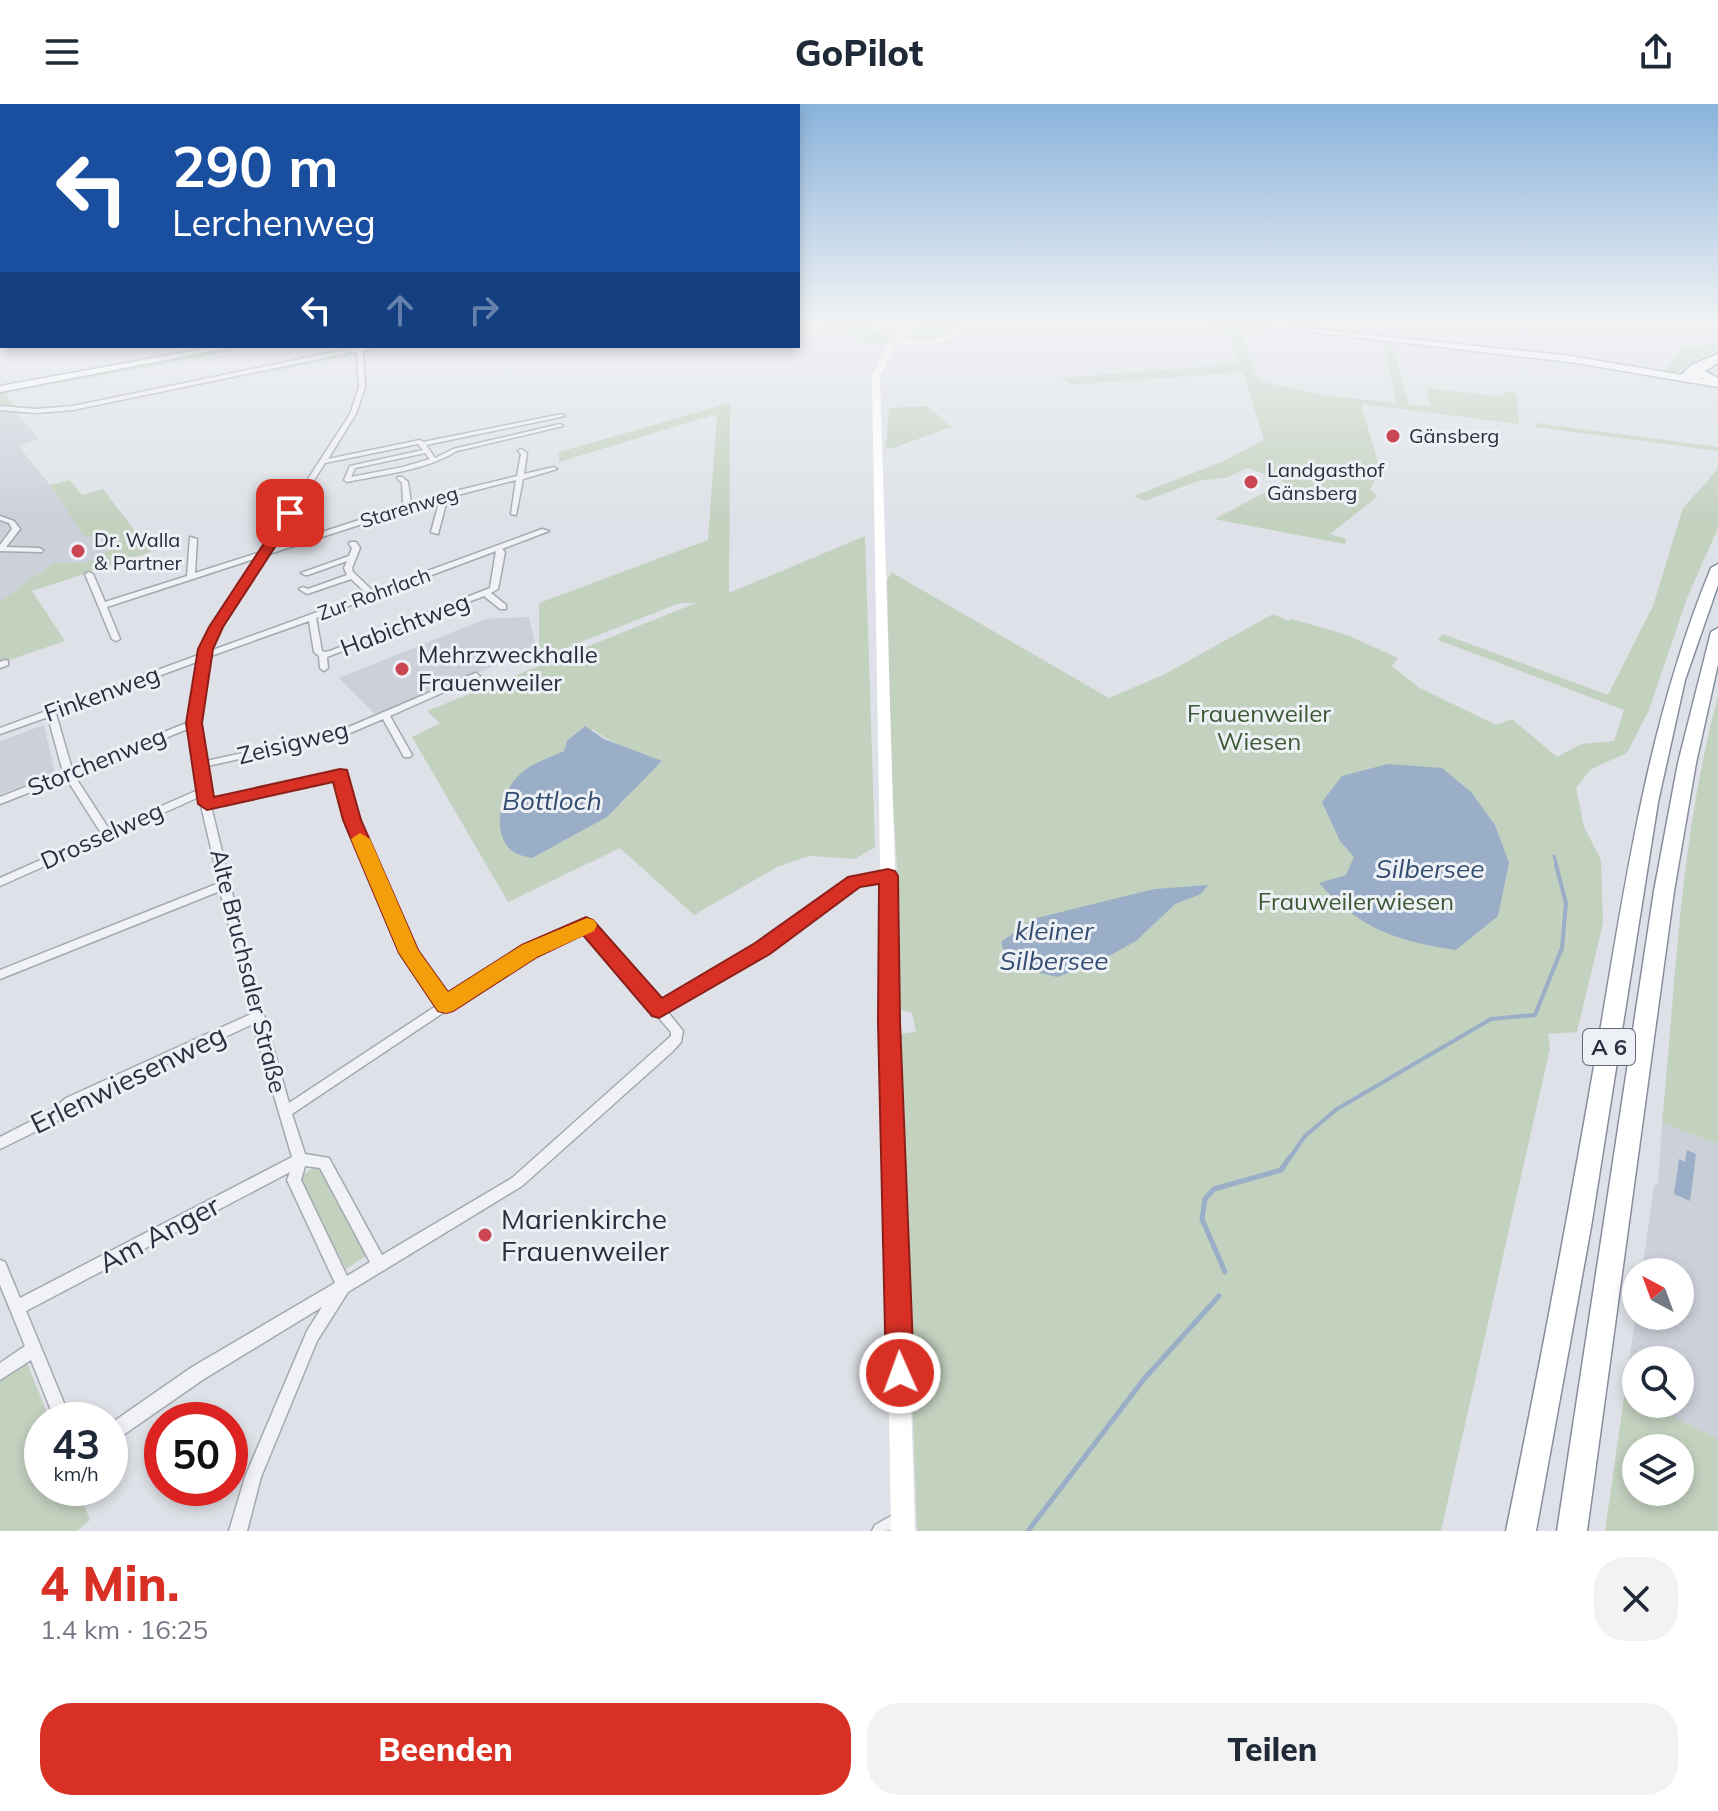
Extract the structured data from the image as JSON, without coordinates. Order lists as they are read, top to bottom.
{
  "streets": {
    "highway": ["A 6"],
    "street": [
      "Starenweg",
      "Zur Rohrlach",
      "Habichtweg",
      "Finkenweg",
      "Zeisigweg",
      "Storchenweg",
      "Drosselweg",
      "Alte Bruchsaler Straße",
      "Erlenwiesenweg",
      "Am Anger"
    ]
  },
  "crossings": [
    ["Starenweg", "Alte Bruchsaler Straße"],
    ["Zur Rohrlach", "Habichtweg"],
    ["Zur Rohrlach", "Finkenweg"],
    ["Zur Rohrlach", "Alte Bruchsaler Straße"],
    ["Finkenweg", "Alte Bruchsaler Straße"],
    ["Zeisigweg", "Alte Bruchsaler Straße"],
    ["Storchenweg", "Alte Bruchsaler Straße"],
    ["Drosselweg", "Alte Bruchsaler Straße"],
    ["Alte Bruchsaler Straße", "Erlenwiesenweg"],
    ["Alte Bruchsaler Straße", "Am Anger"]
  ],
  "water": ["Bottloch", "Silbersee", "kleiner Silbersee"],
  "parks": ["Frauenweiler Wiesen", "Frauweilerwiesen"],
  "places": [
    "Gänsberg",
    "Landgasthof Gänsberg",
    "Dr. Walla & Partner",
    "Mehrzweckhalle Frauenweiler",
    "Marienkirche Frauenweiler"
  ],
  "north": "top left",
  "page": {
    "header": "GoPilot",
    "turn": ["290 m", "Lerchenweg"],
    "speed": "43 km/h",
    "limit": "50",
    "heading": ["4 Min.", "1.4 km · 16:25"],
    "buttons": ["Beenden", "Teilen"]
  }
}
